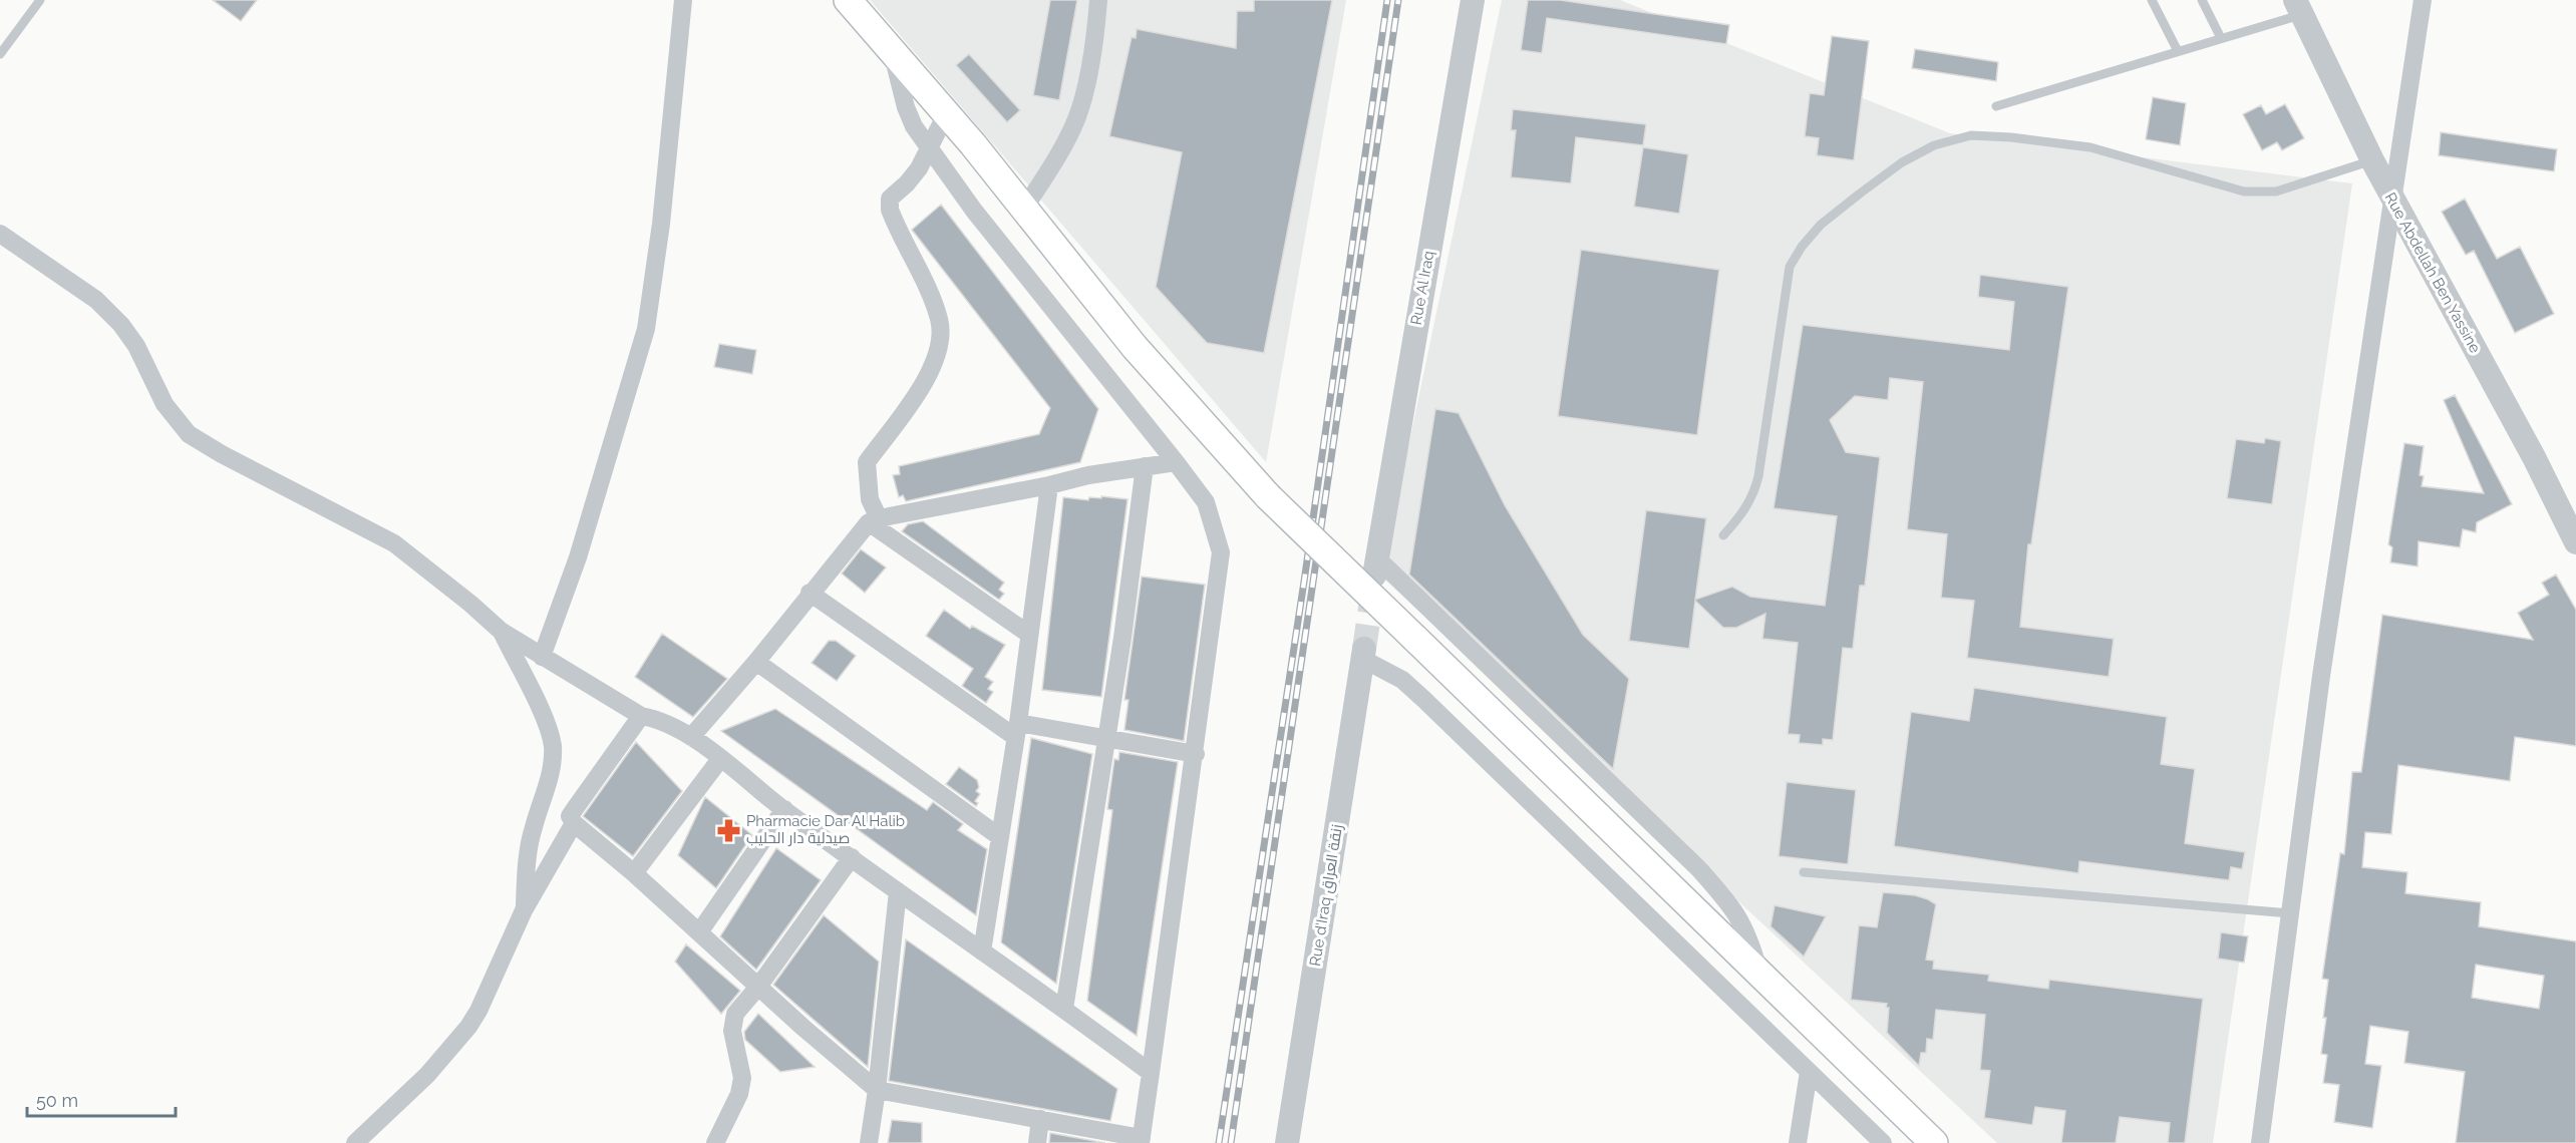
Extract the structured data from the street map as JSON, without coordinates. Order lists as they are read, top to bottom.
{
  "streets": {
    "street": ["Rue Abdellah Ben Yassine", "Rue Al Iraq", "Rue d'Iraq زنقة العراق"]
  },
  "places": {
    "pharmacy": ["Pharmacie Dar Al Halib صيدلية دار الحليب"]
  },
  "scale_bar": "50 m"
}
